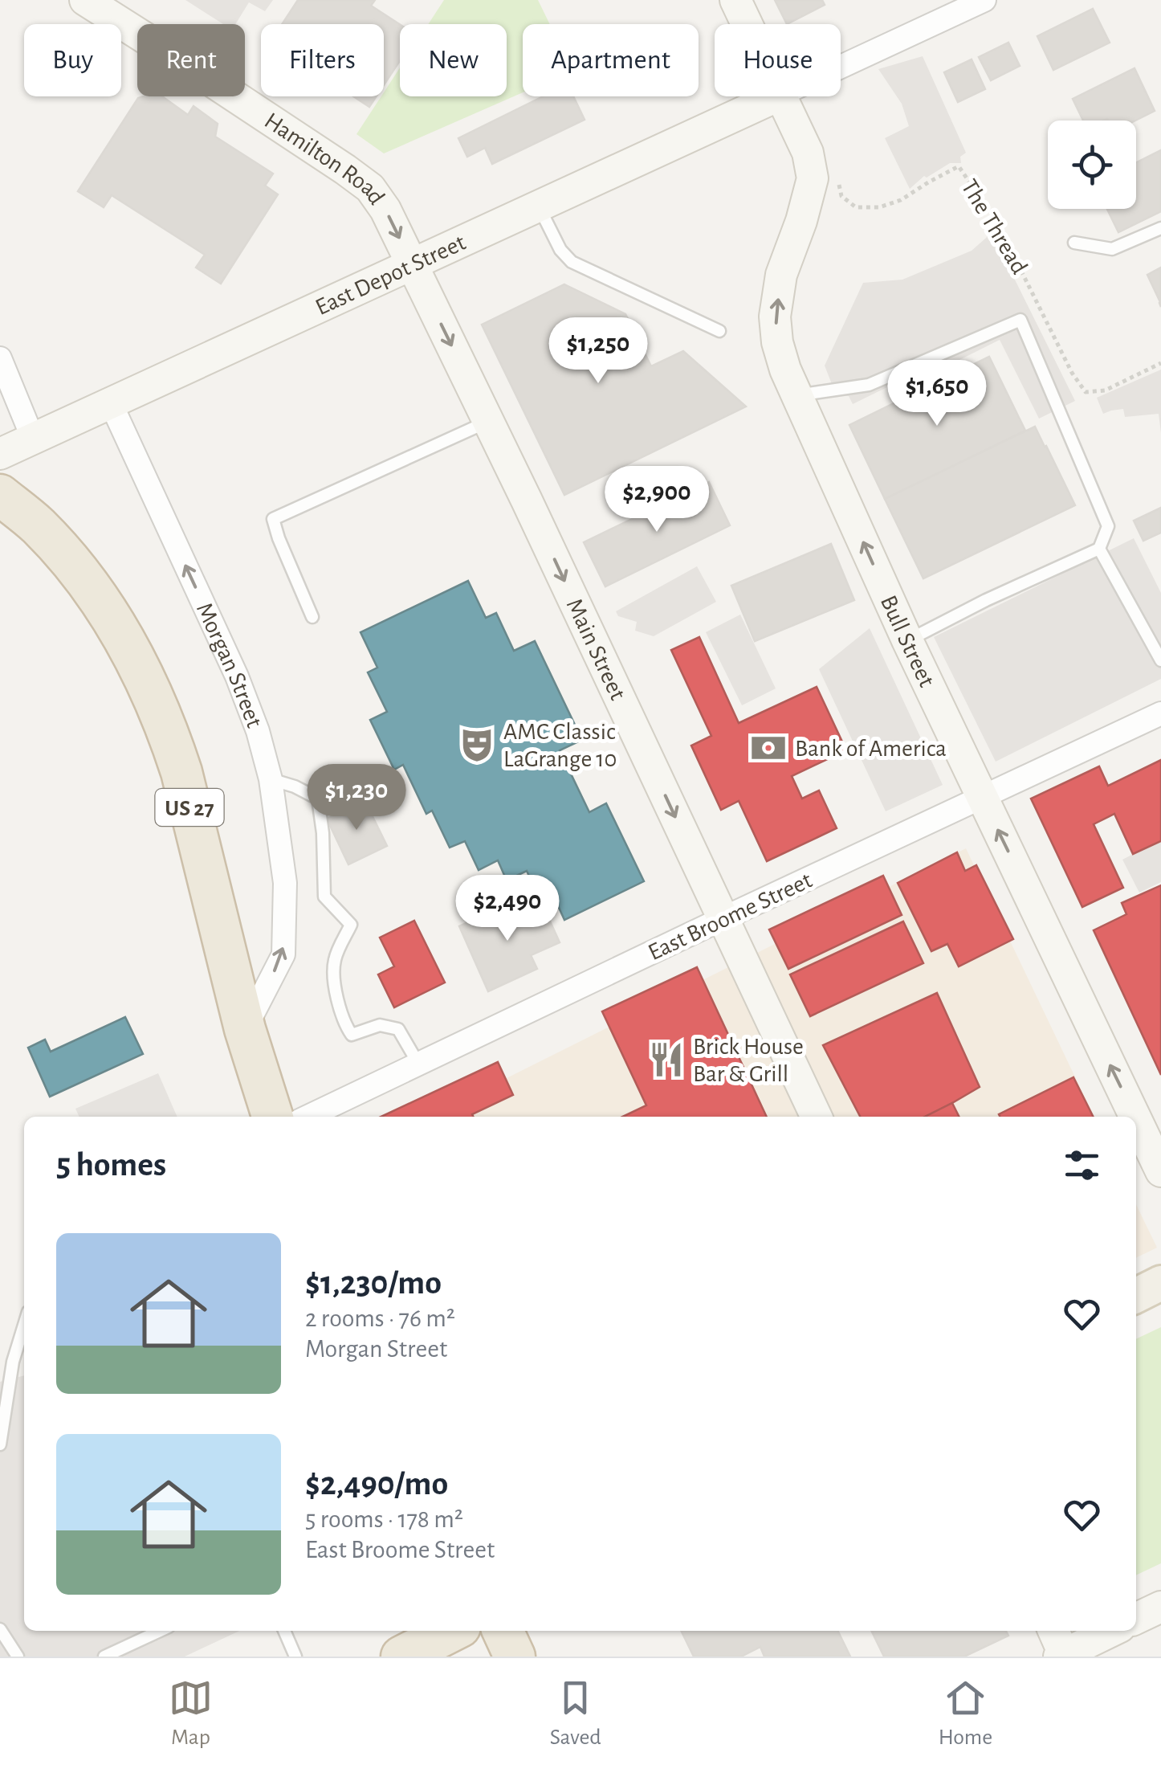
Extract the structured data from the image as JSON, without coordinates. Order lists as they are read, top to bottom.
{
  "streets": {
    "highway": ["US 27"],
    "street": [
      "Hamilton Road",
      "East Depot Street",
      "Bull Street",
      "Main Street",
      "Morgan Street",
      "East Broome Street"
    ],
    "path": ["The Thread"]
  },
  "crossings": [
    ["Hamilton Road", "East Depot Street"],
    ["Hamilton Road", "Main Street"],
    ["East Depot Street", "Main Street"],
    ["East Depot Street", "Morgan Street"],
    ["Bull Street", "East Broome Street"],
    ["Main Street", "East Broome Street"],
    ["Morgan Street", "US 27"]
  ],
  "one_way": [
    "Hamilton Road",
    "Bull Street",
    "Main Street",
    "Morgan Street"
  ],
  "places": {
    "theatre": ["AMC Classic LaGrange 10"],
    "bank": ["Bank of America"],
    "restaurant": ["Brick House Bar & Grill"]
  },
  "page": {
    "chip": [
      "Buy",
      "Rent",
      "Filters",
      "New",
      "Apartment",
      "House"
    ],
    "price": [
      "$1,250",
      "$1,650",
      "$2,900",
      "$1,230",
      "$2,490"
    ],
    "heading": "5 homes",
    "list": [
      {
        "name": "$1,230/mo",
        "note": "2 rooms · 76 m² · Morgan Street"
      },
      {
        "name": "$2,490/mo",
        "note": "5 rooms · 178 m² · East Broome Street"
      }
    ],
    "tabs": ["Map", "Saved", "Home"]
  }
}
